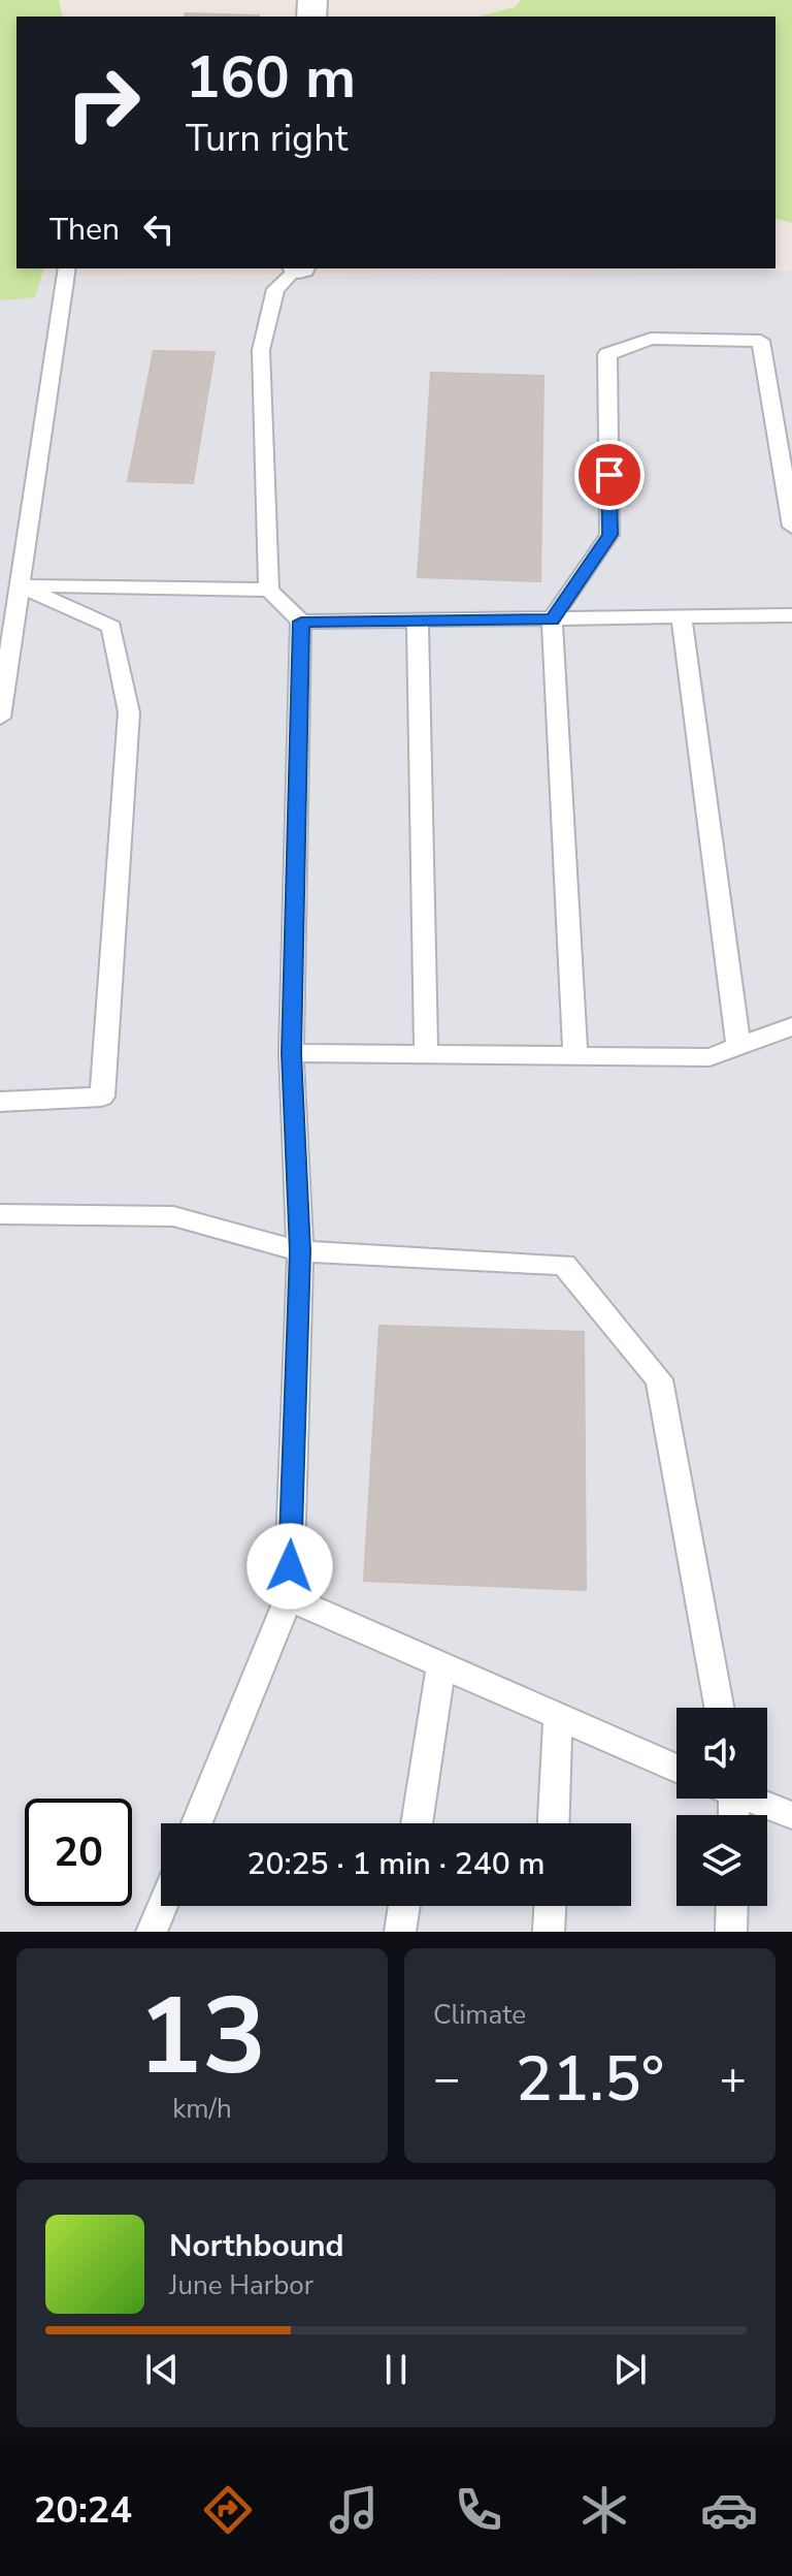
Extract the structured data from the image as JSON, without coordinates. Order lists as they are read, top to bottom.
{
  "page": {
    "turn": ["160 m", "Turn right"],
    "then": "Then",
    "limit": "20",
    "trip": "20:25 · 1 min · 240 m",
    "tile": [
      ["13", "km/h"],
      "Climate"
    ],
    "heat": ["−", "21.5°", "+"],
    "song": ["Northbound", "June Harbor"],
    "tabs": "20:24"
  }
}
